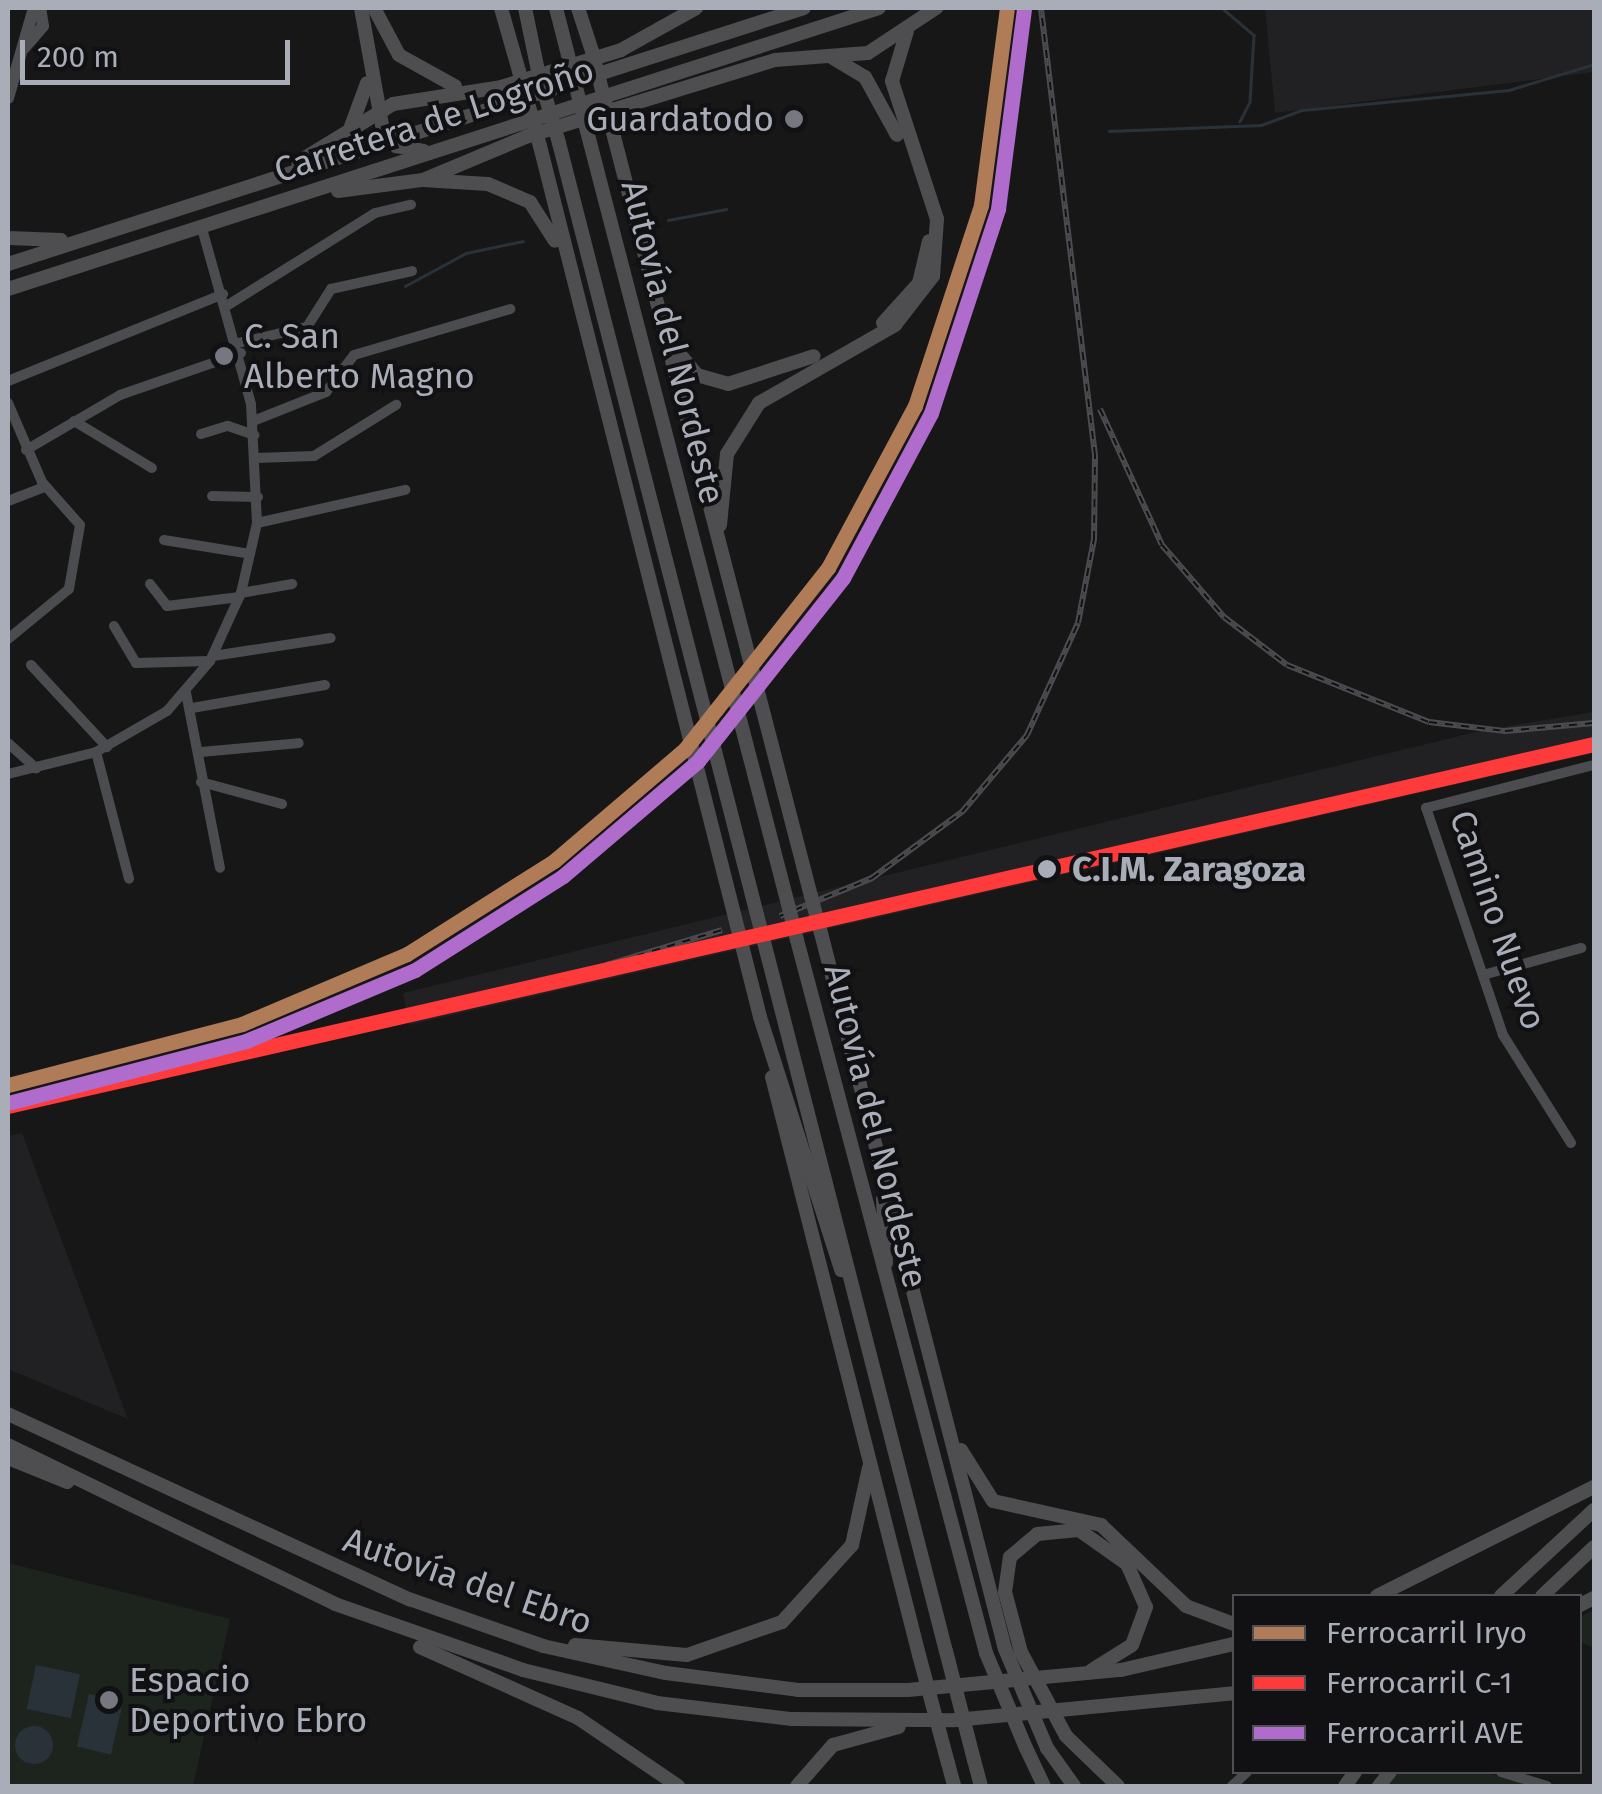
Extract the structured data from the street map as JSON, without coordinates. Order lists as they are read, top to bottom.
{
  "streets": {
    "highway": ["Carretera de Logroño", "Autovía del Nordeste", "Autovía del Ebro"],
    "street": ["Camino Nuevo"]
  },
  "places": [
    "Guardatodo",
    "C. San Alberto Magno",
    "C.I.M. Zaragoza",
    "Espacio Deportivo Ebro"
  ],
  "lines": ["rail line Iryo", "rail line AVE", "rail line C-1"],
  "legend": ["Ferrocarril Iryo", "Ferrocarril C-1", "Ferrocarril AVE"],
  "scale_bar": "200 m"
}
